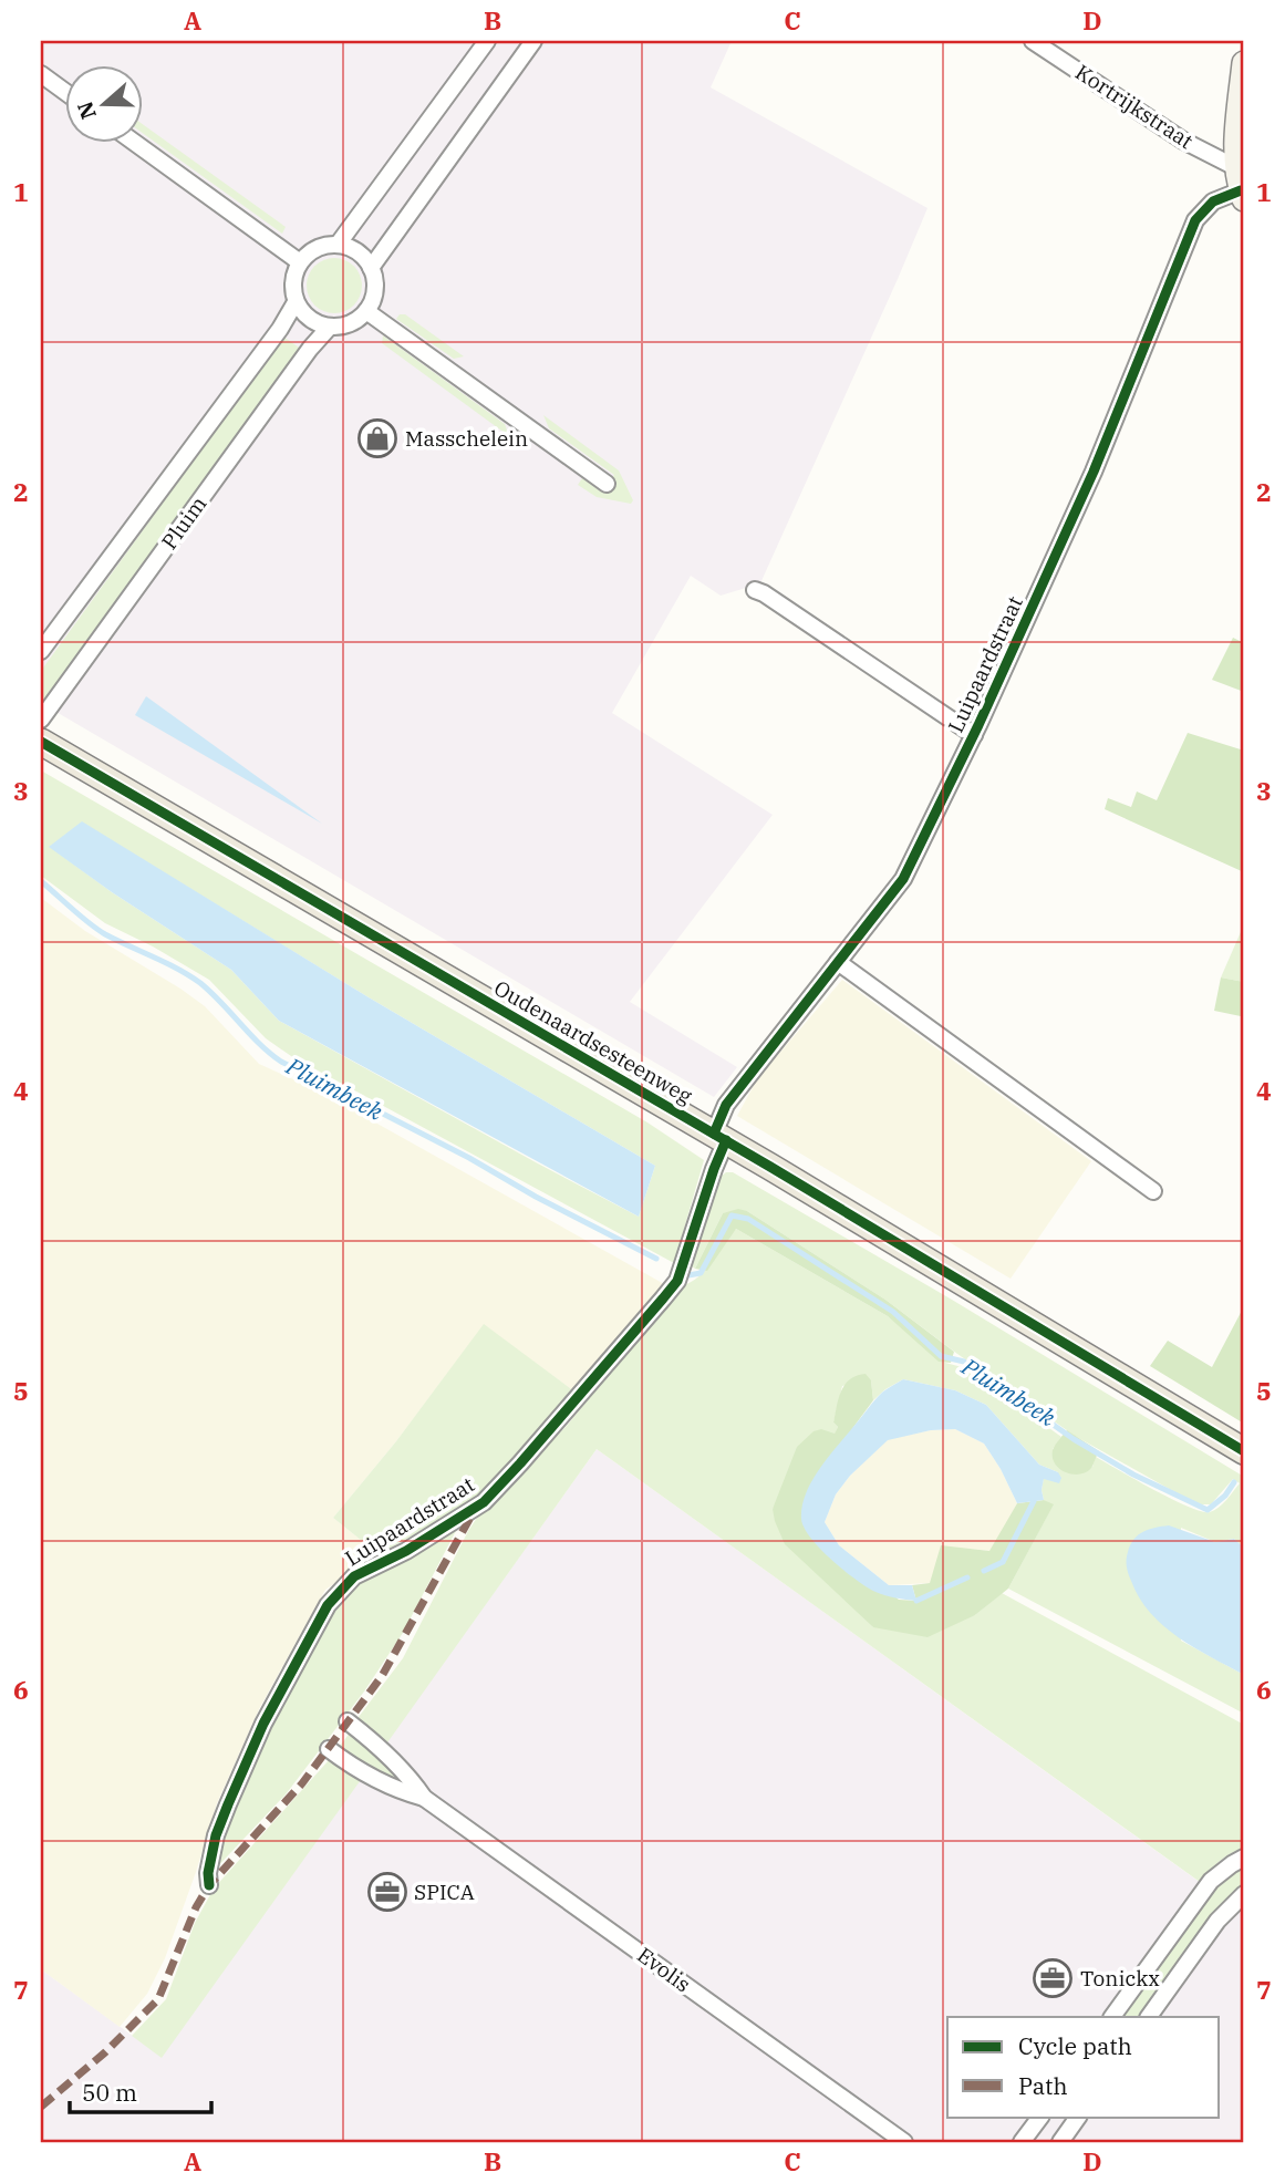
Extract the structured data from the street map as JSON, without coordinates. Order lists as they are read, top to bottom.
{
  "streets": {
    "main road": ["Oudenaardsesteenweg"],
    "street": [
      "Kortrijkstraat",
      "Pluim",
      "Luipaardstraat",
      "Evolis"
    ]
  },
  "crossings": [
    ["Kortrijkstraat", "Luipaardstraat"],
    ["Luipaardstraat", "Oudenaardsesteenweg"]
  ],
  "water": ["Pluimbeek"],
  "places": {
    "shop": ["Masschelein"],
    "office": ["SPICA", "Tonickx"]
  },
  "legend": ["Cycle path", "Path"],
  "scale_bar": "50 m",
  "north": "left",
  "grid": {
    "columns": [
      "A",
      "B",
      "C",
      "D"
    ],
    "rows": [
      "1",
      "2",
      "3",
      "4",
      "5",
      "6",
      "7"
    ]
  }
}
